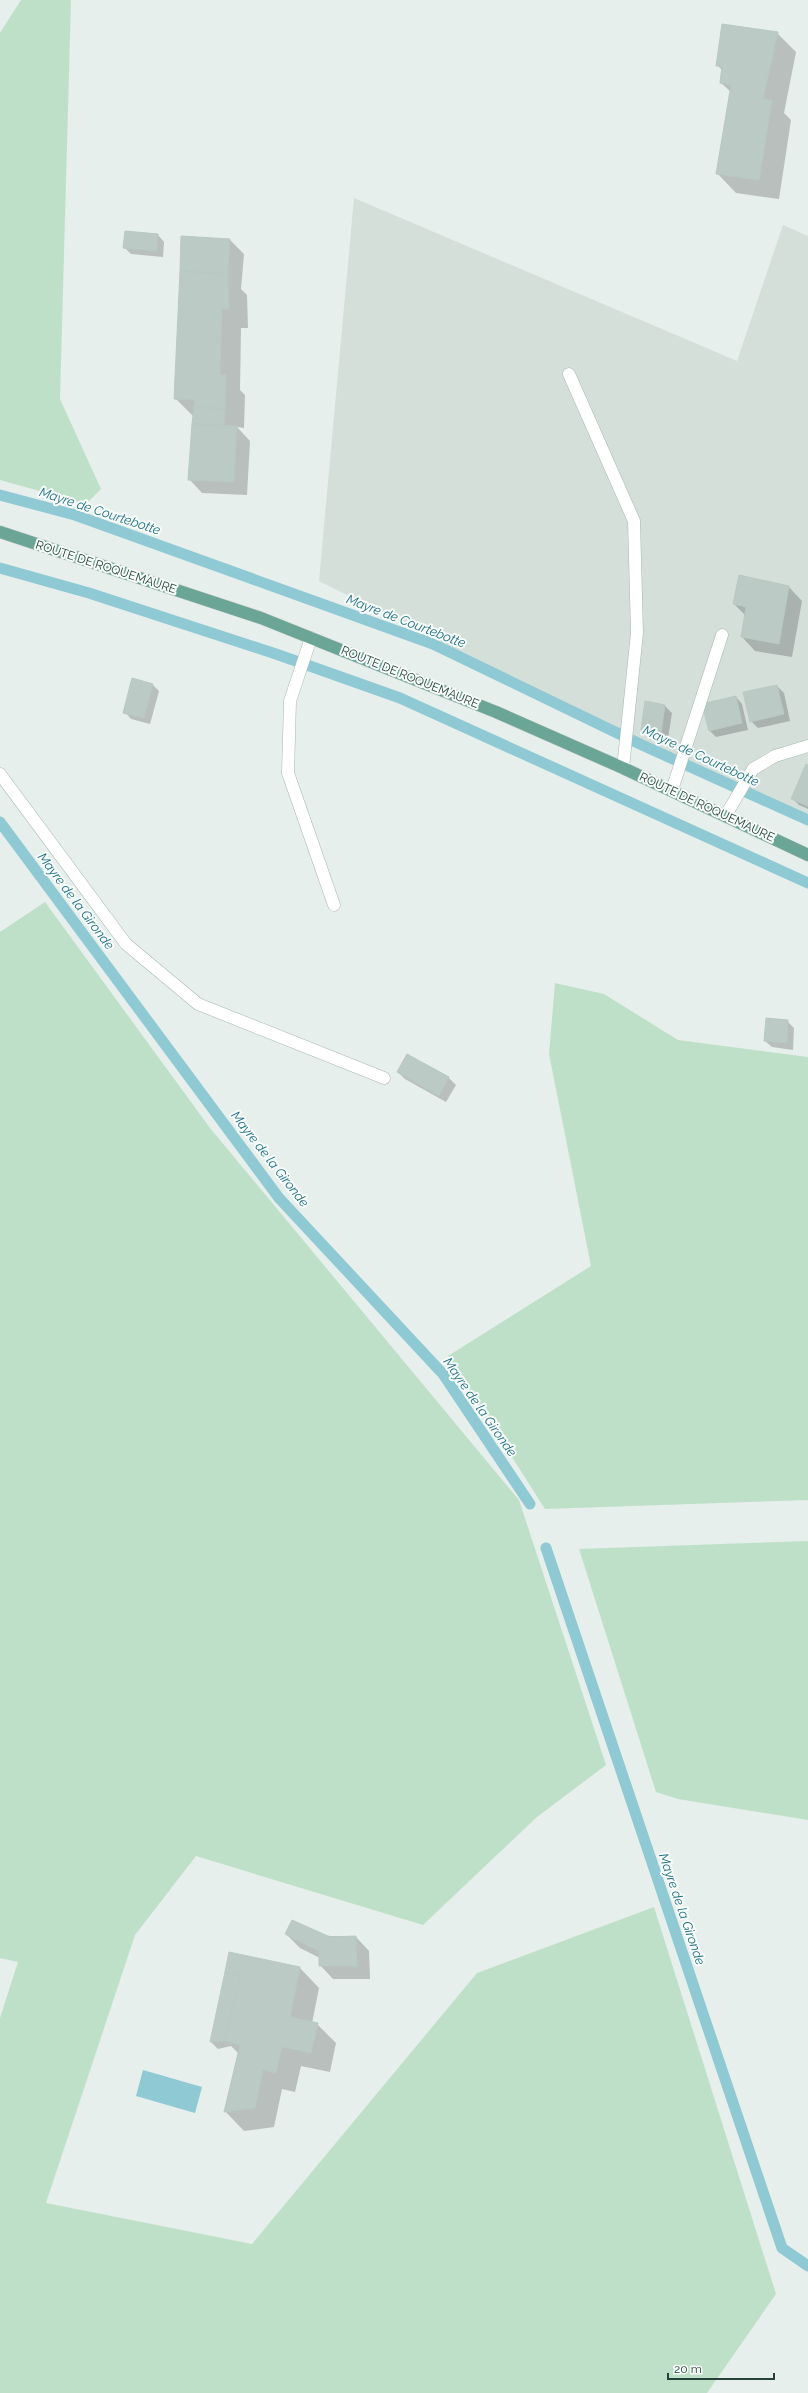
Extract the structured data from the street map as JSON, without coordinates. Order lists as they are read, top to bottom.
{
  "streets": {
    "main road": ["ROUTE DE ROQUEMAURE"]
  },
  "water": ["Mayre de Courtebotte", "Mayre de la Gironde"],
  "scale_bar": "20 m"
}
